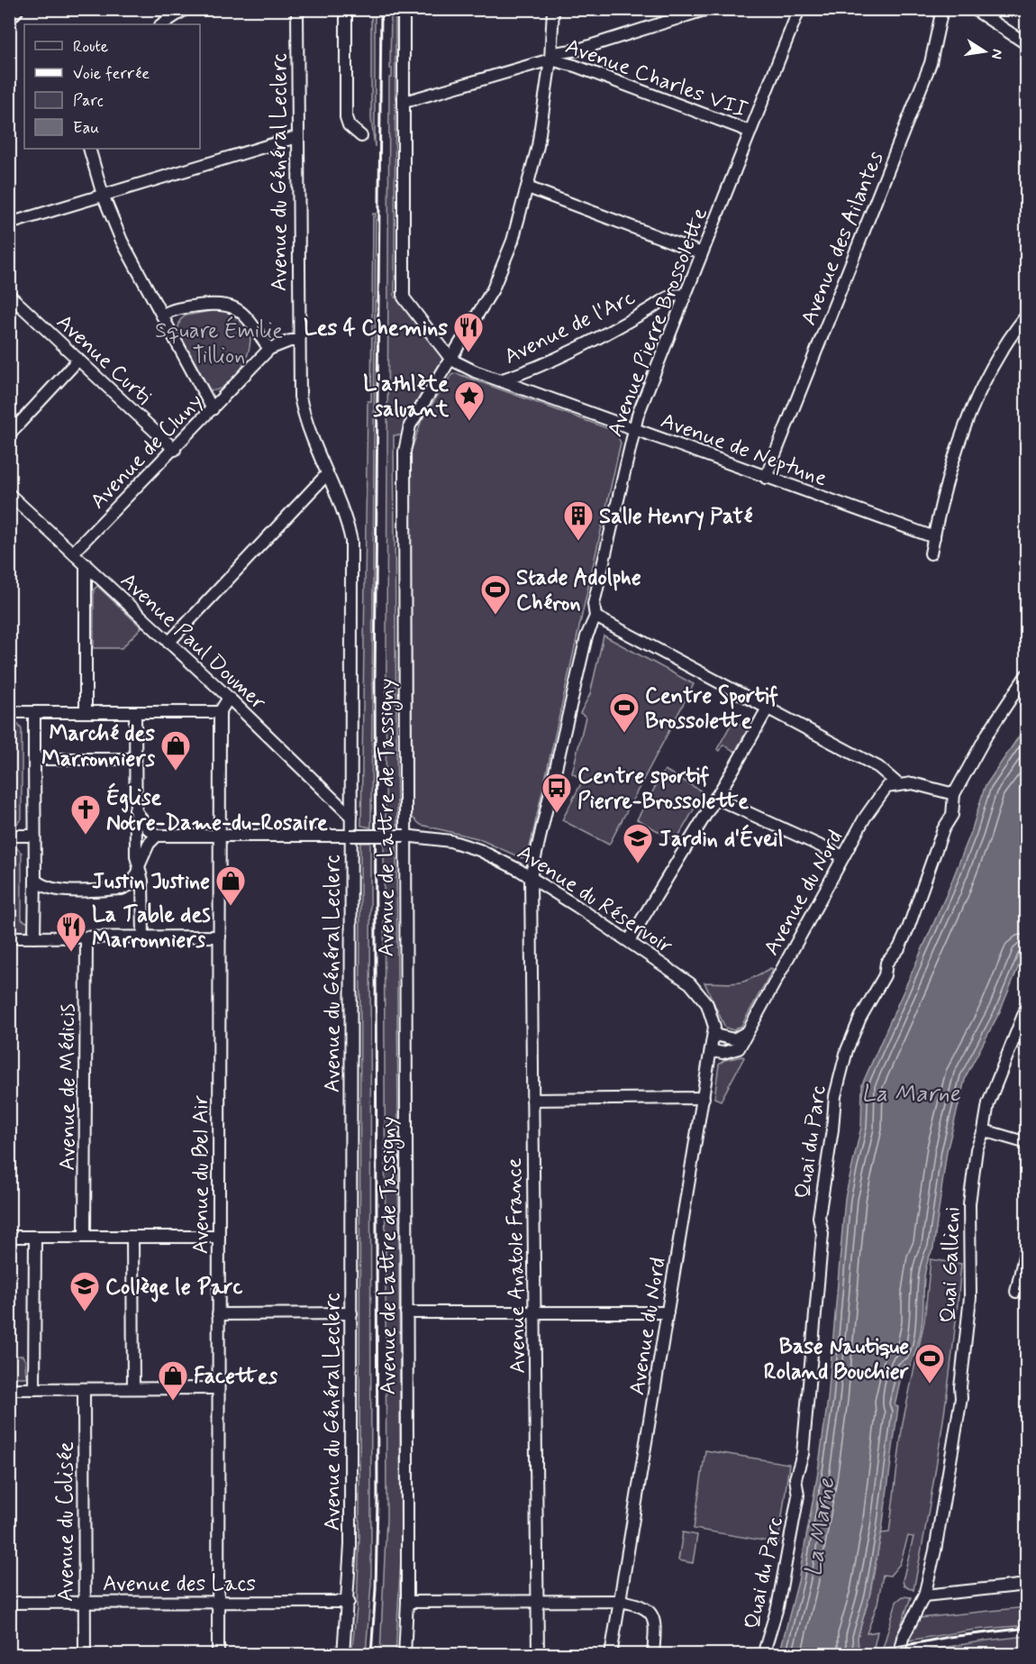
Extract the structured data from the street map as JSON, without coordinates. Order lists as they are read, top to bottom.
{
  "streets": {
    "street": [
      "Avenue Charles VII",
      "Avenue du Général Leclerc",
      "Avenue des Ailantes",
      "Avenue Pierre Brossolette",
      "Avenue de l'Arc",
      "Avenue Curti",
      "Avenue de Neptune",
      "Avenue de Cluny",
      "Avenue Paul Doumer",
      "Avenue de Lattre de Tassigny",
      "Avenue du Nord",
      "Avenue du Réservoir",
      "Avenue de Médicis",
      "Quai du Parc",
      "Avenue du Bel Air",
      "Quai Gallieni",
      "Avenue Anatole France",
      "Avenue du Colisée",
      "Avenue des Lacs"
    ]
  },
  "crossings": [
    ["Avenue Charles VII", "Avenue Pierre Brossolette"],
    ["Avenue Charles VII", "Avenue de Lattre de Tassigny"],
    ["Avenue du Général Leclerc", "Avenue de Cluny"],
    ["Avenue du Général Leclerc", "Avenue Paul Doumer"],
    ["Avenue du Général Leclerc", "Avenue du Réservoir"],
    ["Avenue du Général Leclerc", "Avenue des Lacs"],
    ["Avenue des Ailantes", "Avenue de Neptune"],
    ["Avenue Pierre Brossolette", "Avenue de l'Arc"],
    ["Avenue Pierre Brossolette", "Avenue de Neptune"],
    ["Avenue Pierre Brossolette", "Avenue du Réservoir"],
    ["Avenue Pierre Brossolette", "Avenue Anatole France"],
    ["Avenue de l'Arc", "Avenue de Neptune"],
    ["Avenue Curti", "Avenue de Cluny"],
    ["Avenue de Neptune", "Avenue de Lattre de Tassigny"],
    ["Avenue de Cluny", "Avenue Paul Doumer"],
    ["Avenue de Lattre de Tassigny", "Avenue du Réservoir"],
    ["Avenue du Nord", "Avenue du Réservoir"],
    ["Avenue du Réservoir", "Avenue du Bel Air"],
    ["Avenue du Réservoir", "Avenue Anatole France"],
    ["Avenue du Bel Air", "Avenue des Lacs"],
    ["Avenue du Colisée", "Avenue des Lacs"]
  ],
  "water": ["La Marne"],
  "parks": ["Square Émilie Tillion"],
  "places": {
    "restaurant": ["Les 4 Chemins", "La Table des Marronniers"],
    "place": ["L'athlète saluant"],
    "building": ["Salle Henry Paté"],
    "sports": ["Stade Adolphe Chéron", "Centre Sportif Brossolette", "Base Nautique Roland Bouchier"],
    "shop": ["Marché des Marronniers", "Justin Justine", "Facettes"],
    "bus stop": ["Centre sportif Pierre-Brossolette"],
    "church": ["Église Notre-Dame-du-Rosaire"],
    "school or university": ["Jardin d'Éveil", "Collège le Parc"]
  },
  "legend": [
    "Route",
    "Voie ferrée",
    "Parc",
    "Eau"
  ],
  "north": "right"
}
